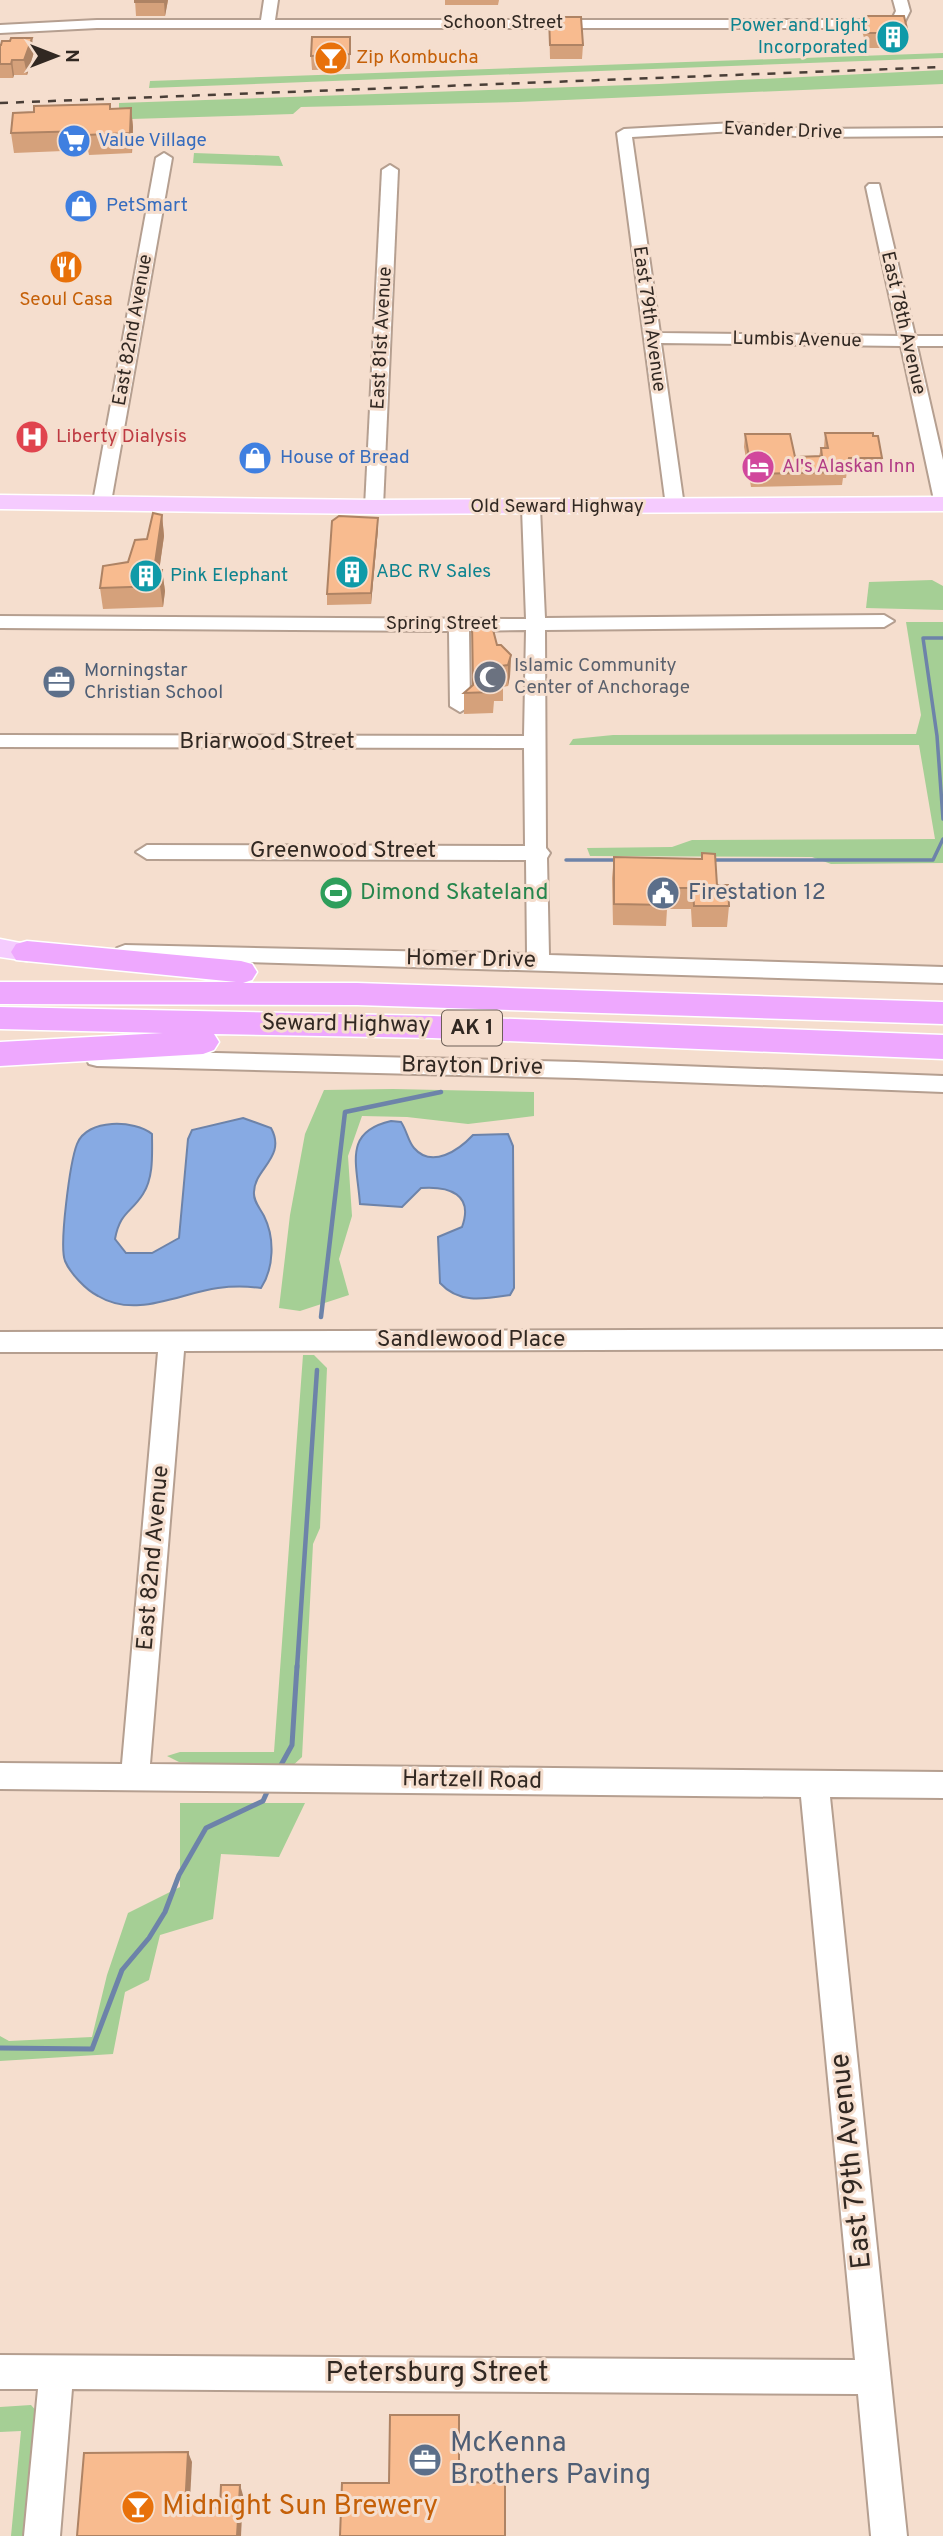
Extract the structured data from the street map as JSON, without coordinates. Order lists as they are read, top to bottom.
{
  "streets": {
    "highway": ["Seward Highway", "AK 1"],
    "main road": ["Old Seward Highway"],
    "street": [
      "Schoon Street",
      "Evander Drive",
      "East 79th Avenue",
      "East 78th Avenue",
      "East 82nd Avenue",
      "East 81st Avenue",
      "Lumbis Avenue",
      "Spring Street",
      "Briarwood Street",
      "Greenwood Street",
      "Homer Drive",
      "Brayton Drive",
      "Sandlewood Place",
      "Hartzell Road",
      "Petersburg Street"
    ]
  },
  "crossings": [
    ["Evander Drive", "East 79th Avenue"],
    ["East 79th Avenue", "Lumbis Avenue"],
    ["East 79th Avenue", "Old Seward Highway"],
    ["East 79th Avenue", "Hartzell Road"],
    ["East 79th Avenue", "Petersburg Street"],
    ["East 78th Avenue", "Lumbis Avenue"],
    ["East 78th Avenue", "Old Seward Highway"],
    ["East 82nd Avenue", "Old Seward Highway"],
    ["East 82nd Avenue", "Sandlewood Place"],
    ["East 82nd Avenue", "Hartzell Road"],
    ["East 81st Avenue", "Old Seward Highway"]
  ],
  "places": {
    "building": ["Power and Light Incorporated", "ABC RV Sales", "Pink Elephant"],
    "bar": ["Zip Kombucha", "Midnight Sun Brewery"],
    "supermarket": ["Value Village"],
    "shop": ["PetSmart", "House of Bread"],
    "restaurant": ["Seoul Casa"],
    "hospital": ["Liberty Dialysis"],
    "hotel": ["Al's Alaskan Inn"],
    "mosque": ["Islamic Community Center of Anchorage"],
    "office": ["Morningstar Christian School", "McKenna Brothers Paving"],
    "sports": ["Dimond Skateland"],
    "public building": ["Firestation 12"]
  },
  "north": "right"
}
